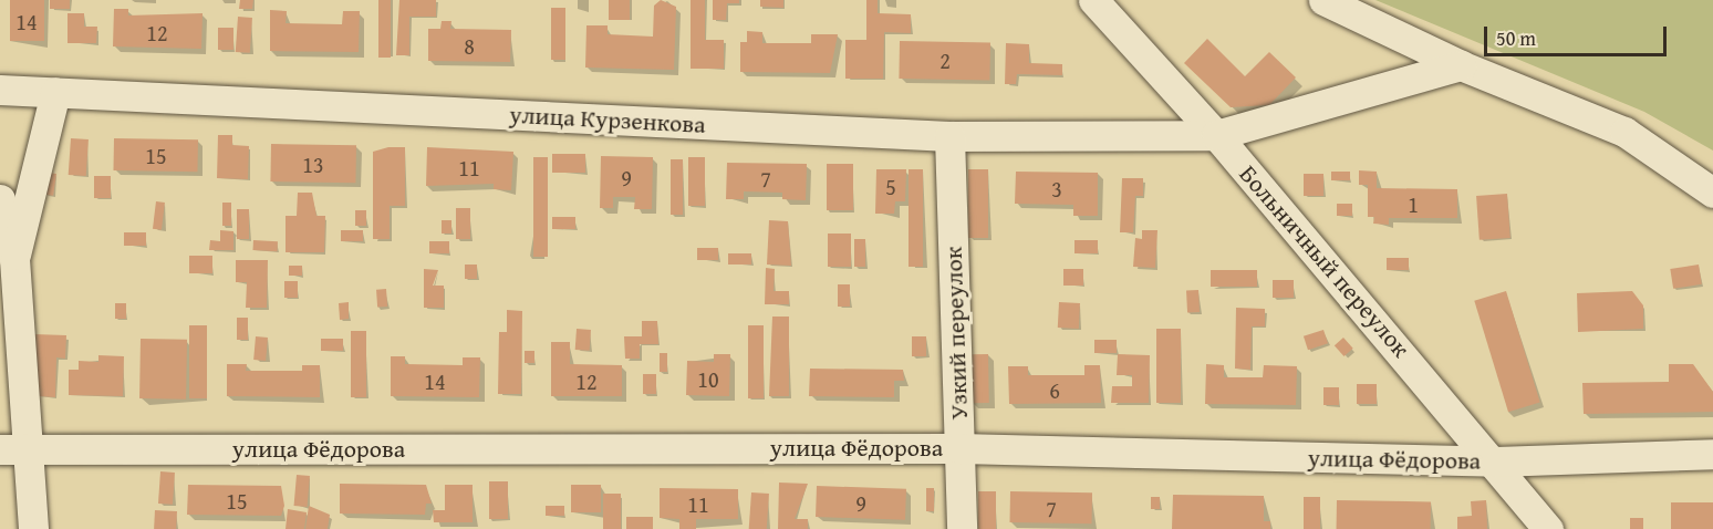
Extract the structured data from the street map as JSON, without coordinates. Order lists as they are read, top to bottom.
{
  "streets": {
    "street": [
      "улица Курзенкова",
      "Больничный переулок",
      "Узкий переулок",
      "улица Фёдорова"
    ]
  },
  "crossings": [
    ["улица Курзенкова", "Больничный переулок"],
    ["улица Курзенкова", "Узкий переулок"],
    ["Больничный переулок", "улица Фёдорова"],
    ["Узкий переулок", "улица Фёдорова"]
  ],
  "house_numbers": [
    "14",
    "12",
    "8",
    "2",
    "15",
    "13",
    "11",
    "9",
    "7",
    "5",
    "3",
    "1",
    "10",
    "14",
    "12",
    "6",
    "15",
    "9",
    "11",
    "7"
  ],
  "scale_bar": "50 m"
}
